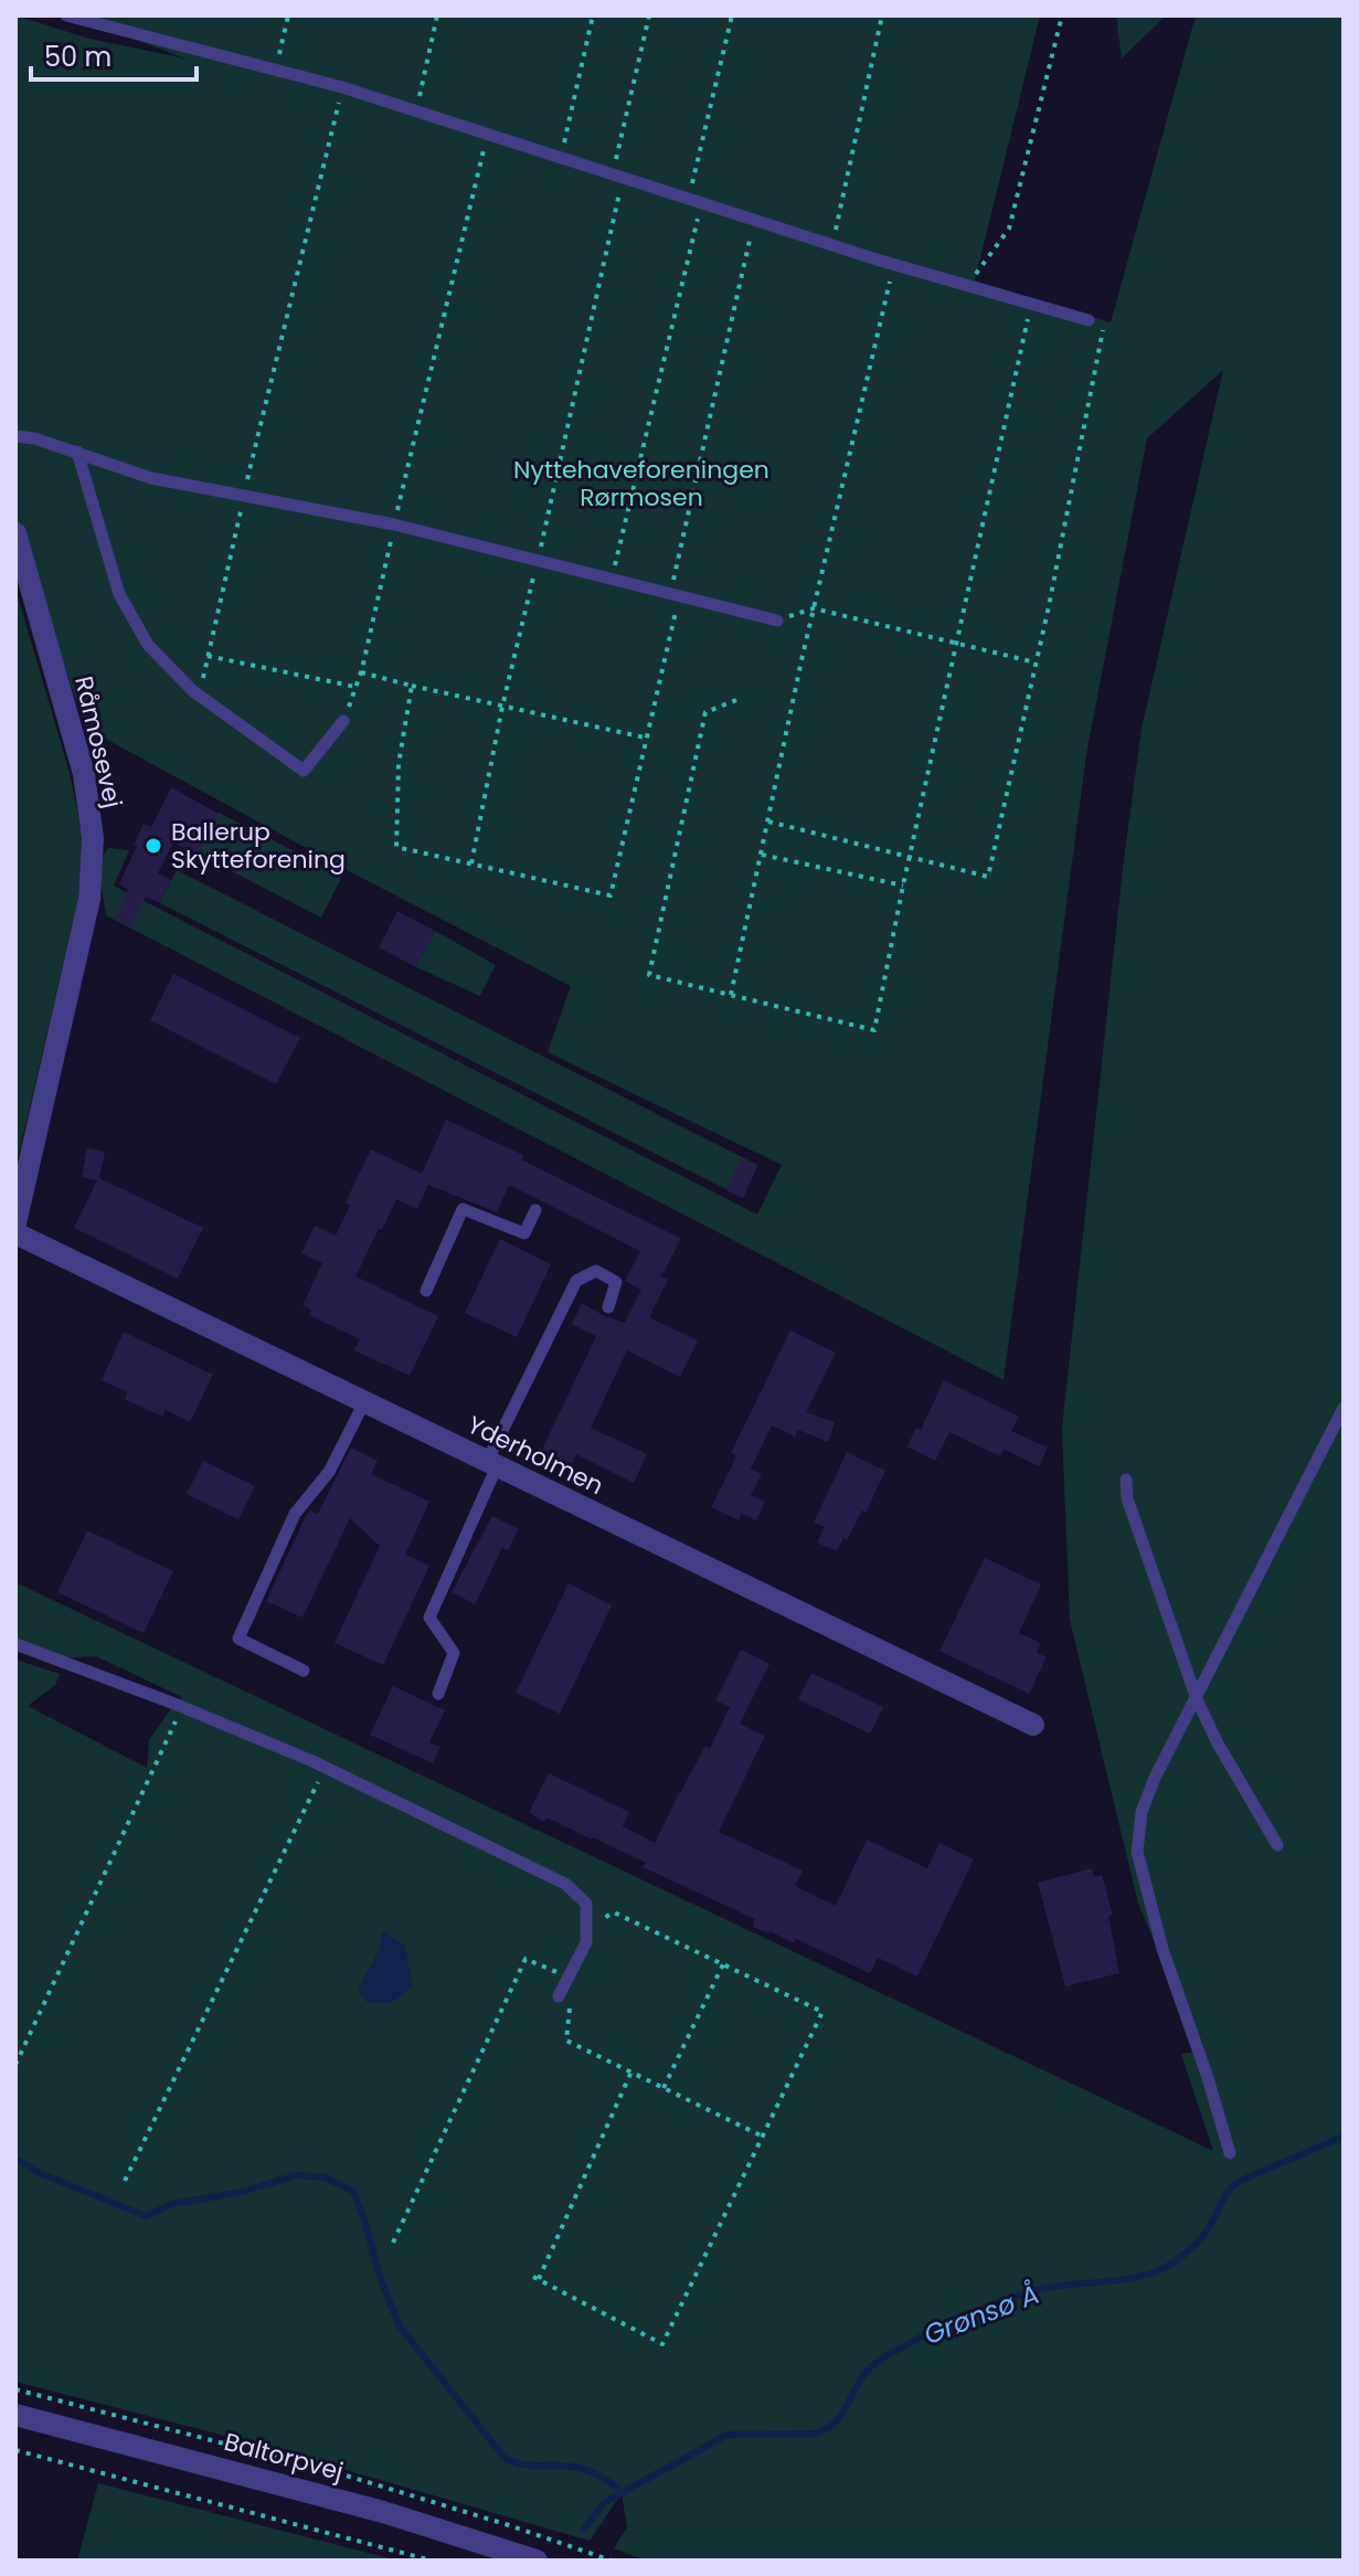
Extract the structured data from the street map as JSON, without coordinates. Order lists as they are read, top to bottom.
{
  "streets": {
    "street": ["Råmosevej", "Yderholmen", "Baltorpvej"]
  },
  "water": ["Grønsø Å"],
  "parks": ["Nyttehaveforeningen Rørmosen"],
  "places": ["Ballerup Skytteforening"],
  "scale_bar": "50 m"
}
